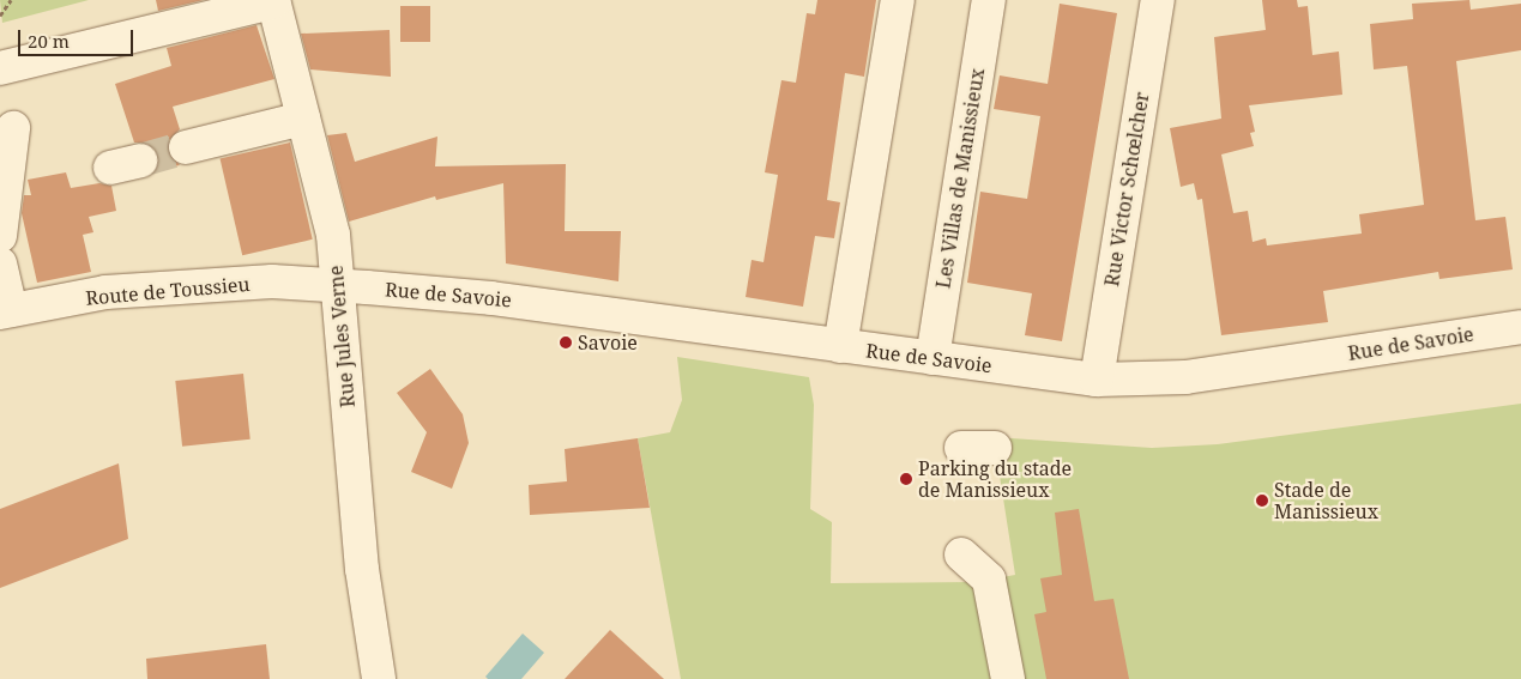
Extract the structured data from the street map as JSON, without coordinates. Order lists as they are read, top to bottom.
{
  "streets": {
    "street": [
      "Les Villas de Manissieux",
      "Rue Victor Schœlcher",
      "Route de Toussieu",
      "Rue de Savoie",
      "Rue Jules Verne"
    ]
  },
  "crossings": [
    ["Les Villas de Manissieux", "Rue de Savoie"],
    ["Rue Victor Schœlcher", "Rue de Savoie"],
    ["Route de Toussieu", "Rue de Savoie"],
    ["Route de Toussieu", "Rue Jules Verne"],
    ["Rue de Savoie", "Rue Jules Verne"]
  ],
  "places": ["Savoie", "Parking du stade de Manissieux", "Stade de Manissieux"],
  "scale_bar": "20 m"
}
